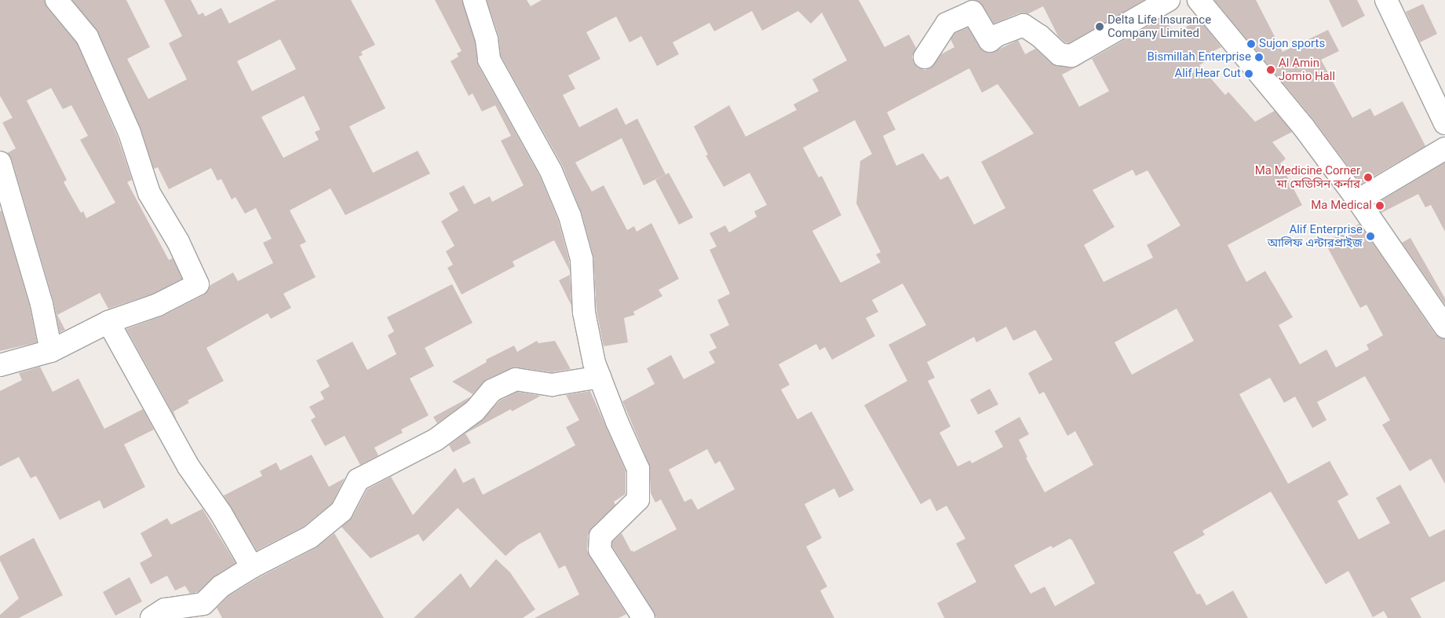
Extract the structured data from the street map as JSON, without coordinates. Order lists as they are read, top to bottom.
{
  "places": [
    "Delta Life Insurance Company Limited",
    "Sujon sports",
    "Bismillah Enterprise",
    "Al Amin Jomio Hall",
    "Alif Hear Cut",
    "Ma Medicine Corner মা মেডিসিন কর্নার",
    "Ma Medical",
    "Alif Enterprise আলিফ এন্টারপ্রাইজ"
  ]
}
